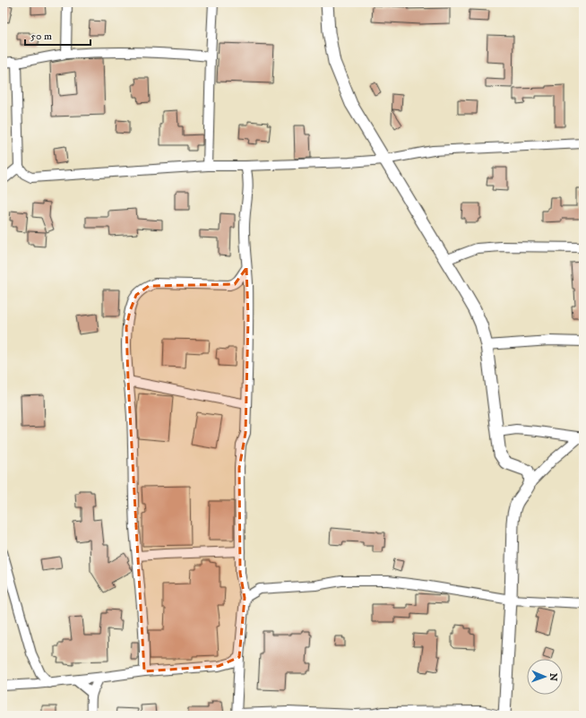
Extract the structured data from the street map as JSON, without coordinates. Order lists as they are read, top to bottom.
{
  "scale_bar": "50 m",
  "north": "right"
}
